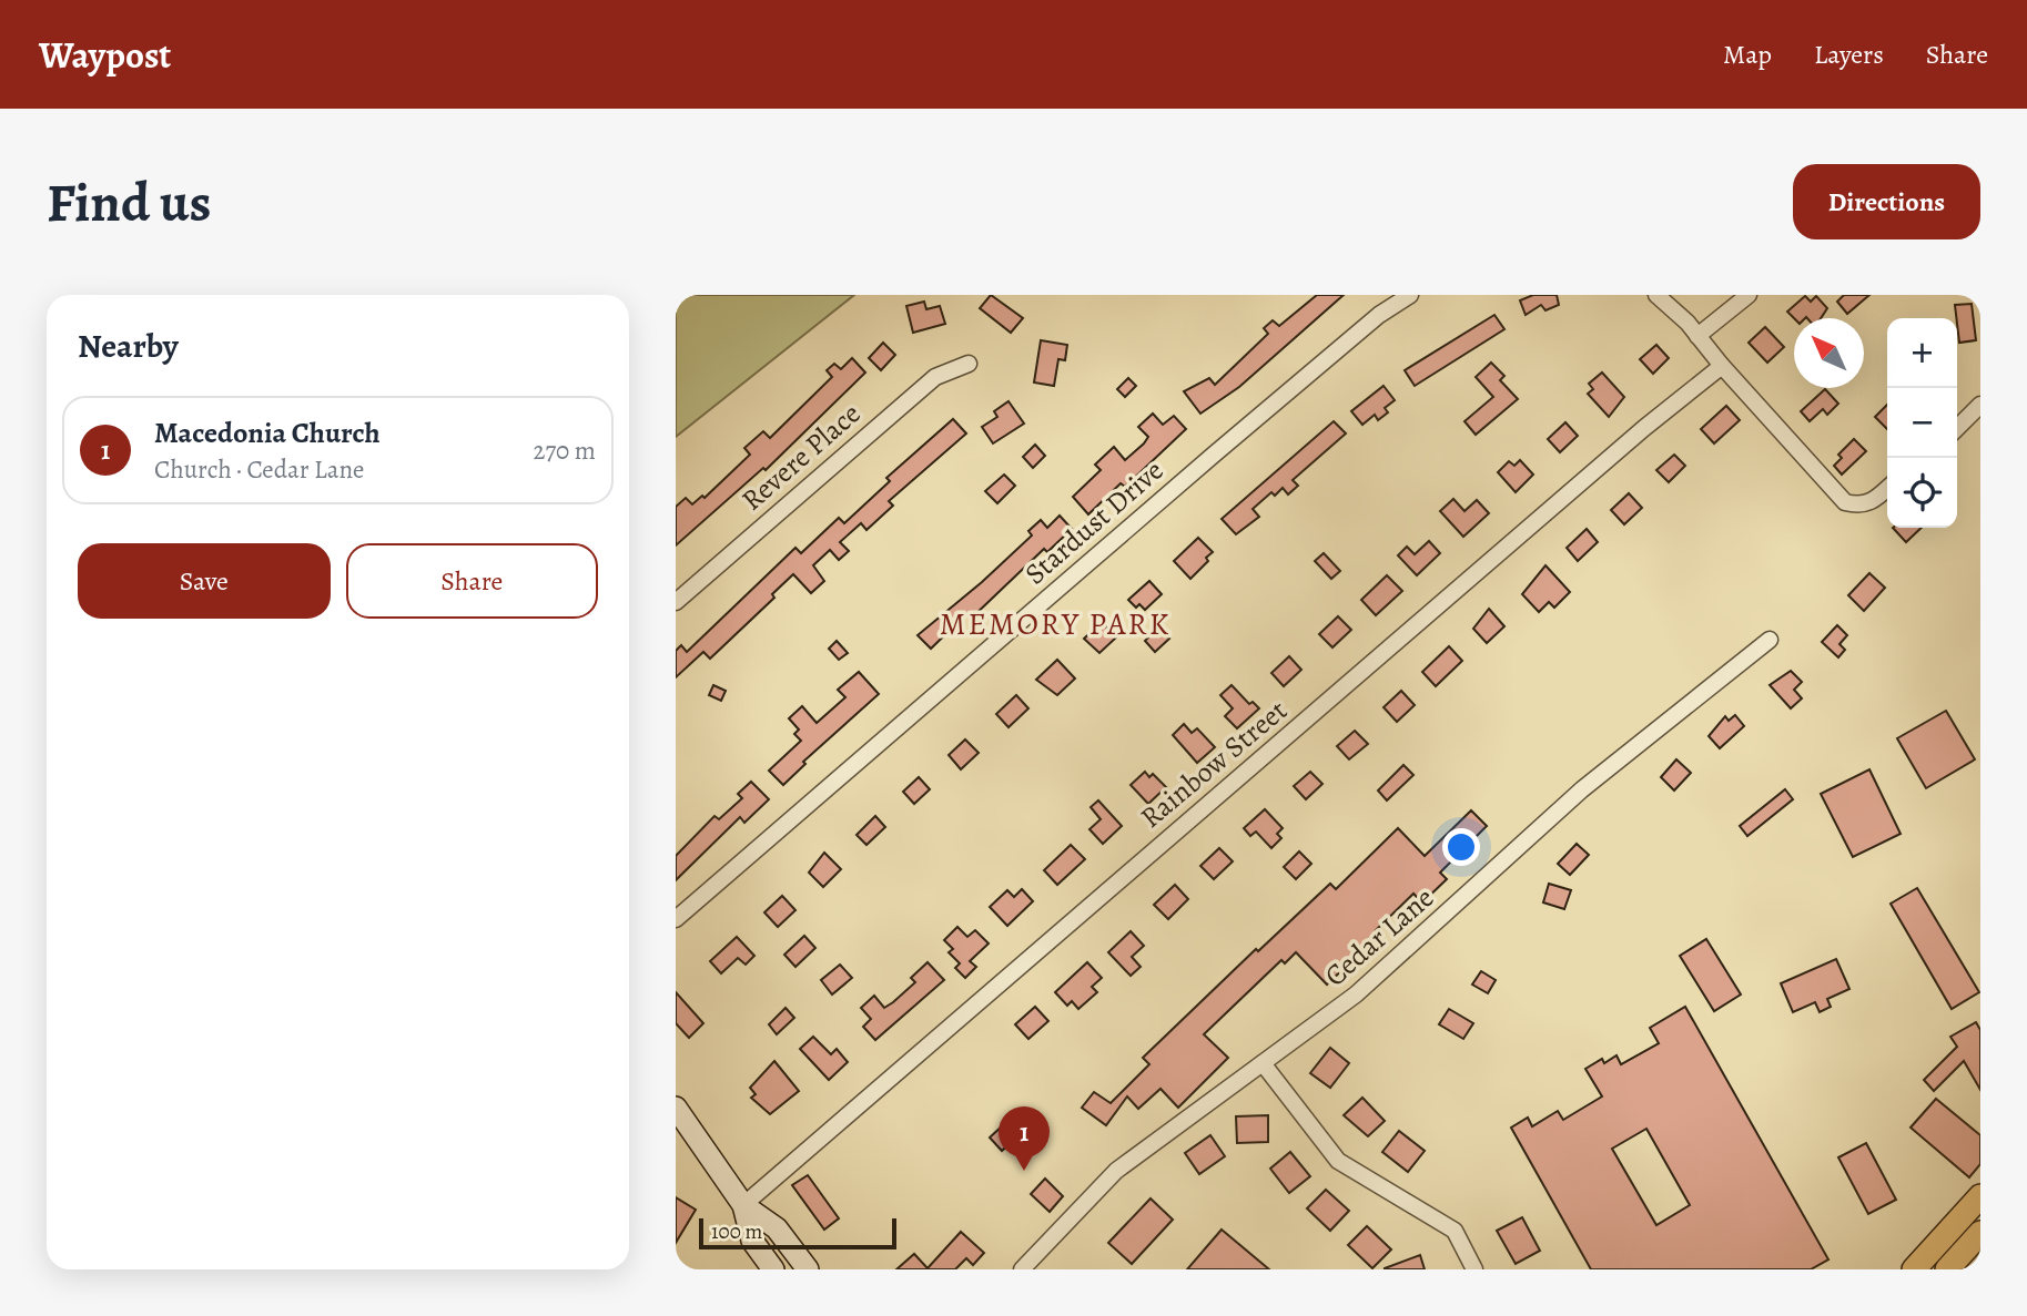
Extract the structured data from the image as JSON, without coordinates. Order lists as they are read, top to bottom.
{
  "streets": {
    "street": [
      "Revere Place",
      "Stardust Drive",
      "Rainbow Street",
      "Cedar Lane"
    ]
  },
  "districts": ["MEMORY PARK"],
  "scale_bar": "100 m",
  "north": "top left",
  "page": {
    "header": "Waypost",
    "nav": ["Map", "Layers", "Share"],
    "buttons": [
      "Directions",
      ["Save", "Share"]
    ],
    "title": "Find us",
    "heading": "Nearby",
    "map_buttons": ["+", "−"],
    "list": [
      {
        "mark": "1",
        "name": "Macedonia Church",
        "note": "Church · Cedar Lane",
        "value": "270 m"
      }
    ],
    "pins": "1",
    "scale": "100 m"
  }
}
